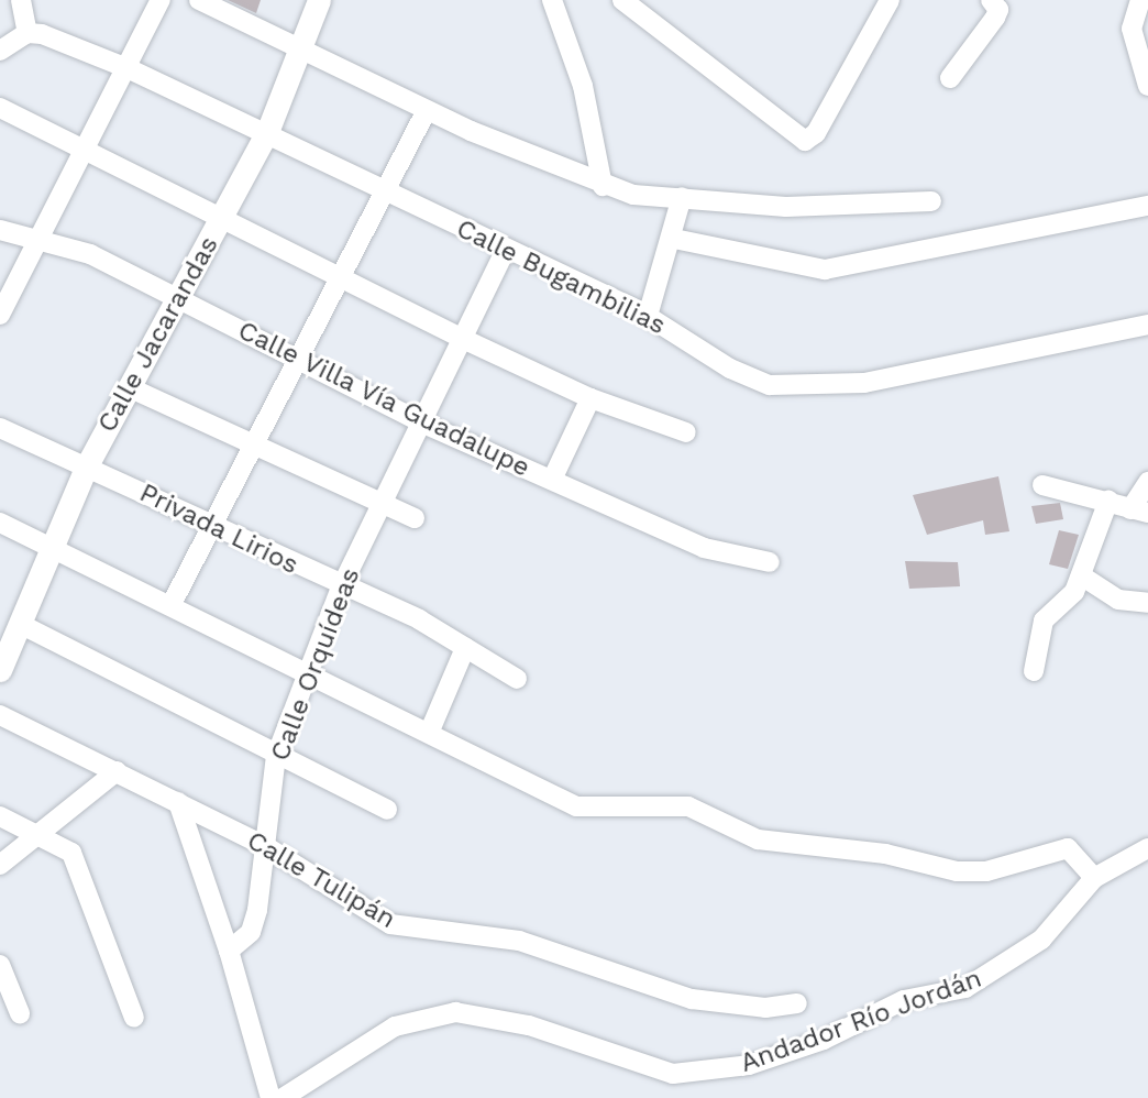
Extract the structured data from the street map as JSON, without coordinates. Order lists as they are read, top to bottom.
{
  "streets": {
    "street": [
      "Calle Bugambilias",
      "Calle Jacarandas",
      "Calle Villa Vía Guadalupe",
      "Privada Lirios",
      "Calle Orquídeas",
      "Calle Tulipán",
      "Andador Río Jordán"
    ]
  },
  "crossings": [
    ["Calle Bugambilias", "Calle Jacarandas"],
    ["Calle Bugambilias", "Calle Orquídeas"],
    ["Calle Jacarandas", "Calle Villa Vía Guadalupe"],
    ["Calle Jacarandas", "Privada Lirios"],
    ["Calle Villa Vía Guadalupe", "Calle Orquídeas"],
    ["Privada Lirios", "Calle Orquídeas"],
    ["Calle Orquídeas", "Calle Tulipán"]
  ]
}
